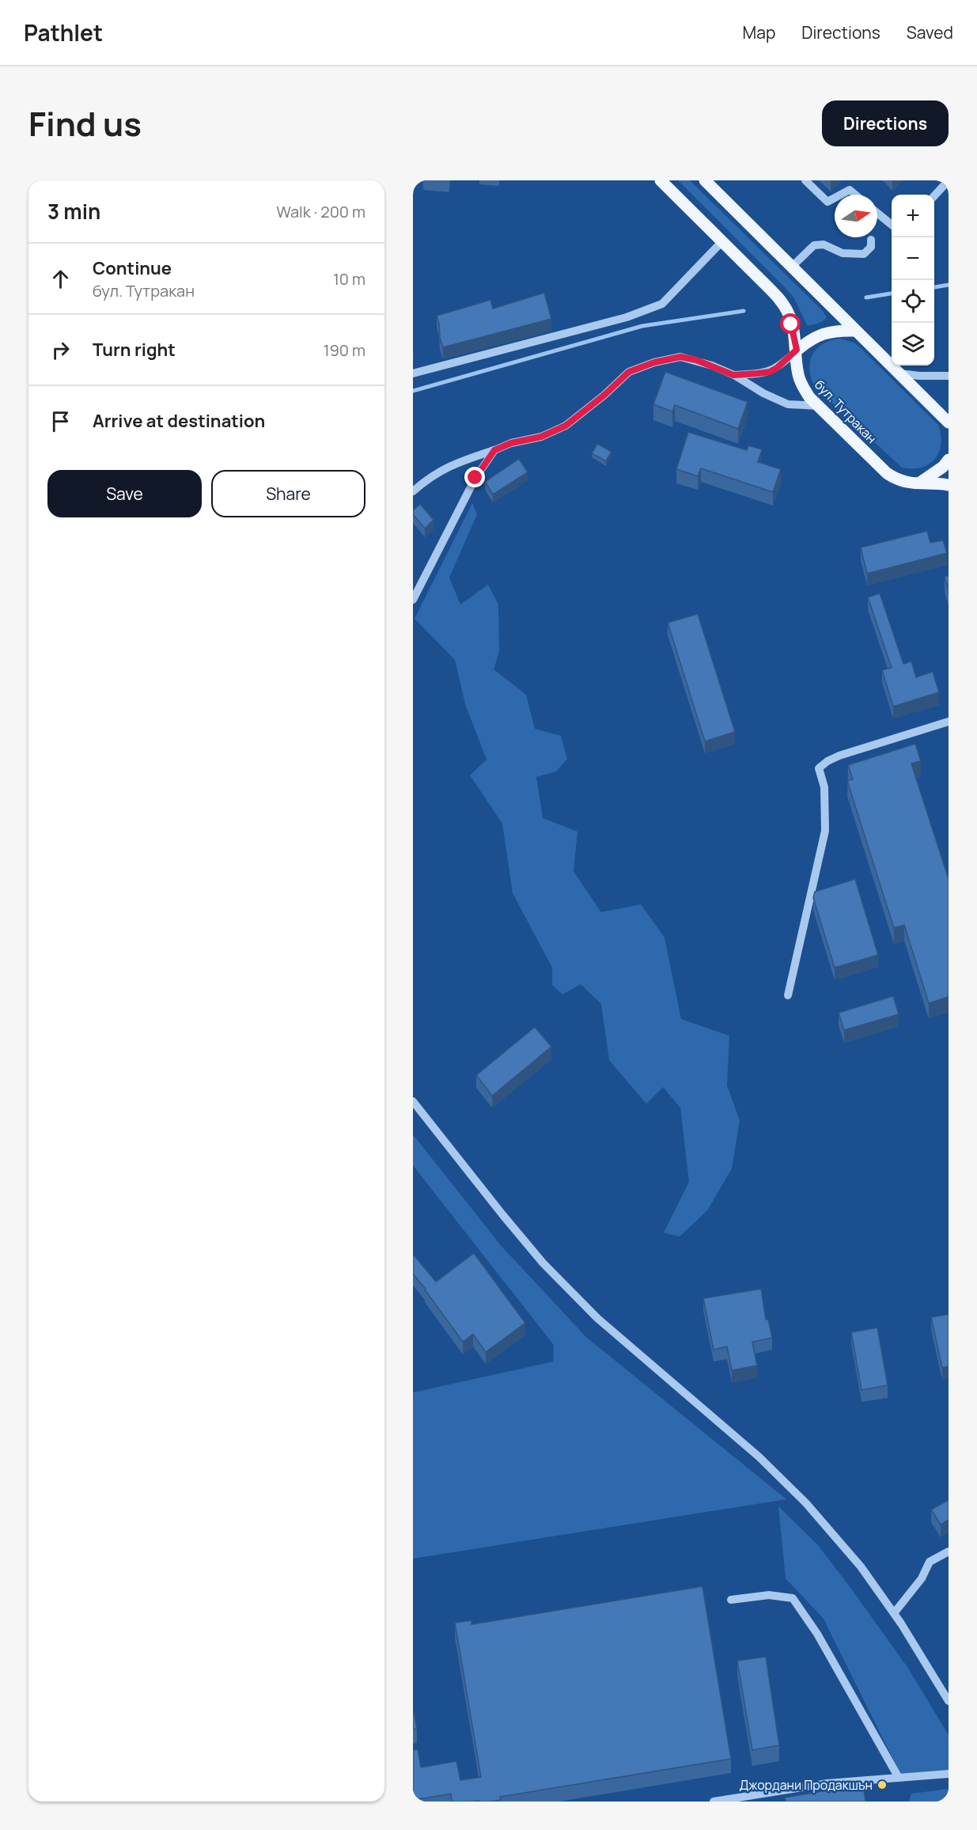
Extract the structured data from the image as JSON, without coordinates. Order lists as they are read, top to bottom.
{
  "streets": {
    "main road": ["бул. Тутракан"]
  },
  "places": ["Джордани Продакшън"],
  "north": "right",
  "page": {
    "header": "Pathlet",
    "nav": ["Map", "Directions", "Saved"],
    "title": "Find us",
    "buttons": [
      "Directions",
      ["Save", "Share"]
    ],
    "heading": ["3 min", "Walk · 200 m"],
    "map_buttons": ["+", "−"],
    "list": [
      ["Continue", "бул. Тутракан", "10 m"],
      ["Turn right", "190 m"],
      "Arrive at destination"
    ]
  }
}
